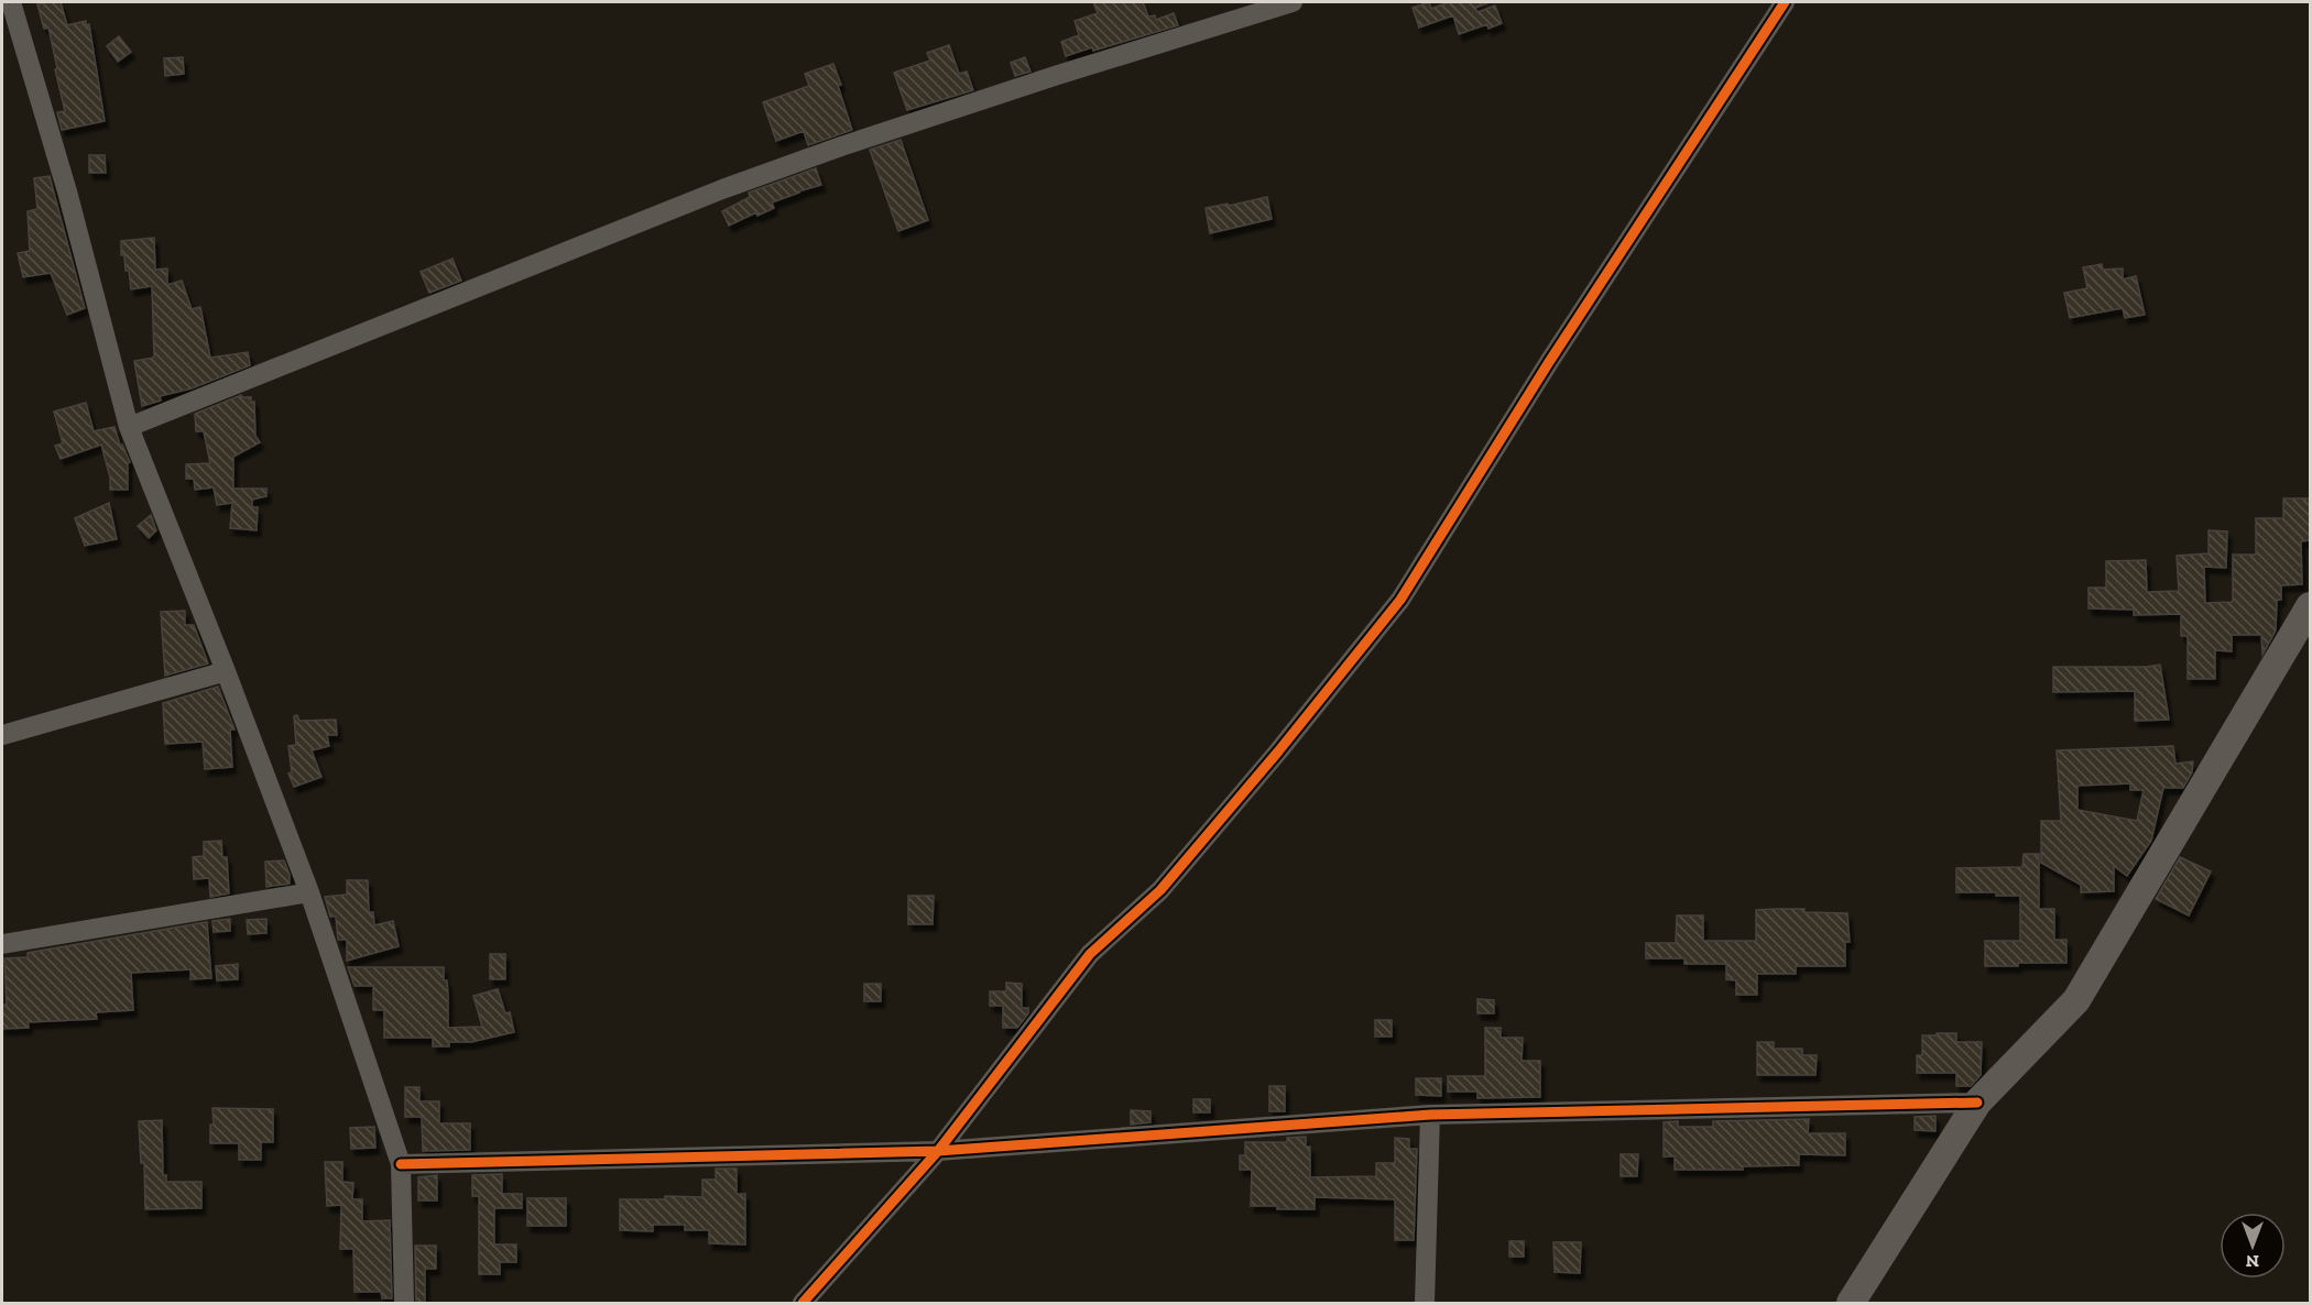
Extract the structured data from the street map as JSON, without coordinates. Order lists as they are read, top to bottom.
{
  "north": "bottom"
}
